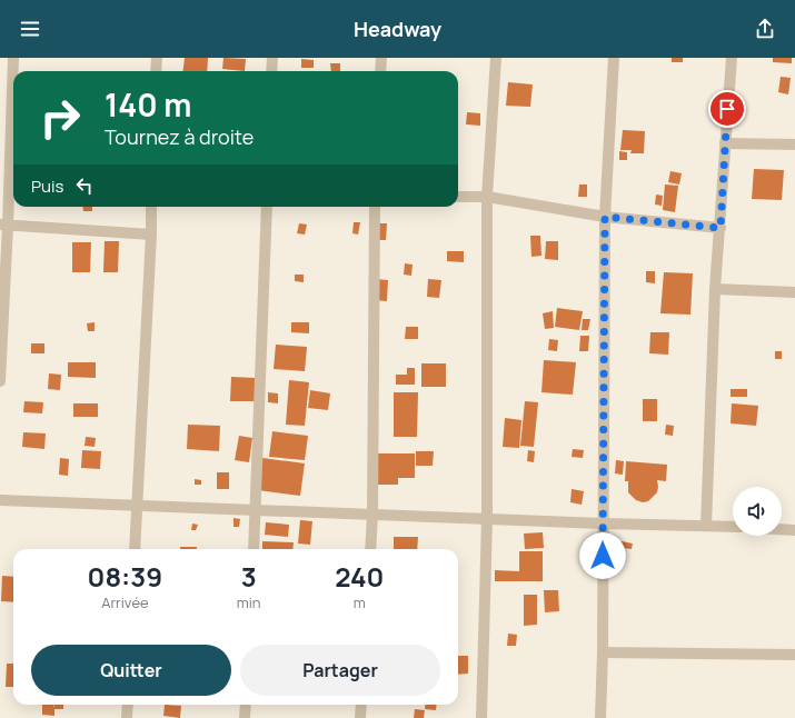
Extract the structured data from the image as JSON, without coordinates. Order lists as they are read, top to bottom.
{
  "page": {
    "header": "Headway",
    "turn": ["140 m", "Tournez à droite"],
    "then": "Puis",
    "eta": [
      "08:39",
      "Arrivée",
      "3",
      "min",
      "240",
      "m"
    ],
    "buttons": ["Quitter", "Partager"]
  }
}
